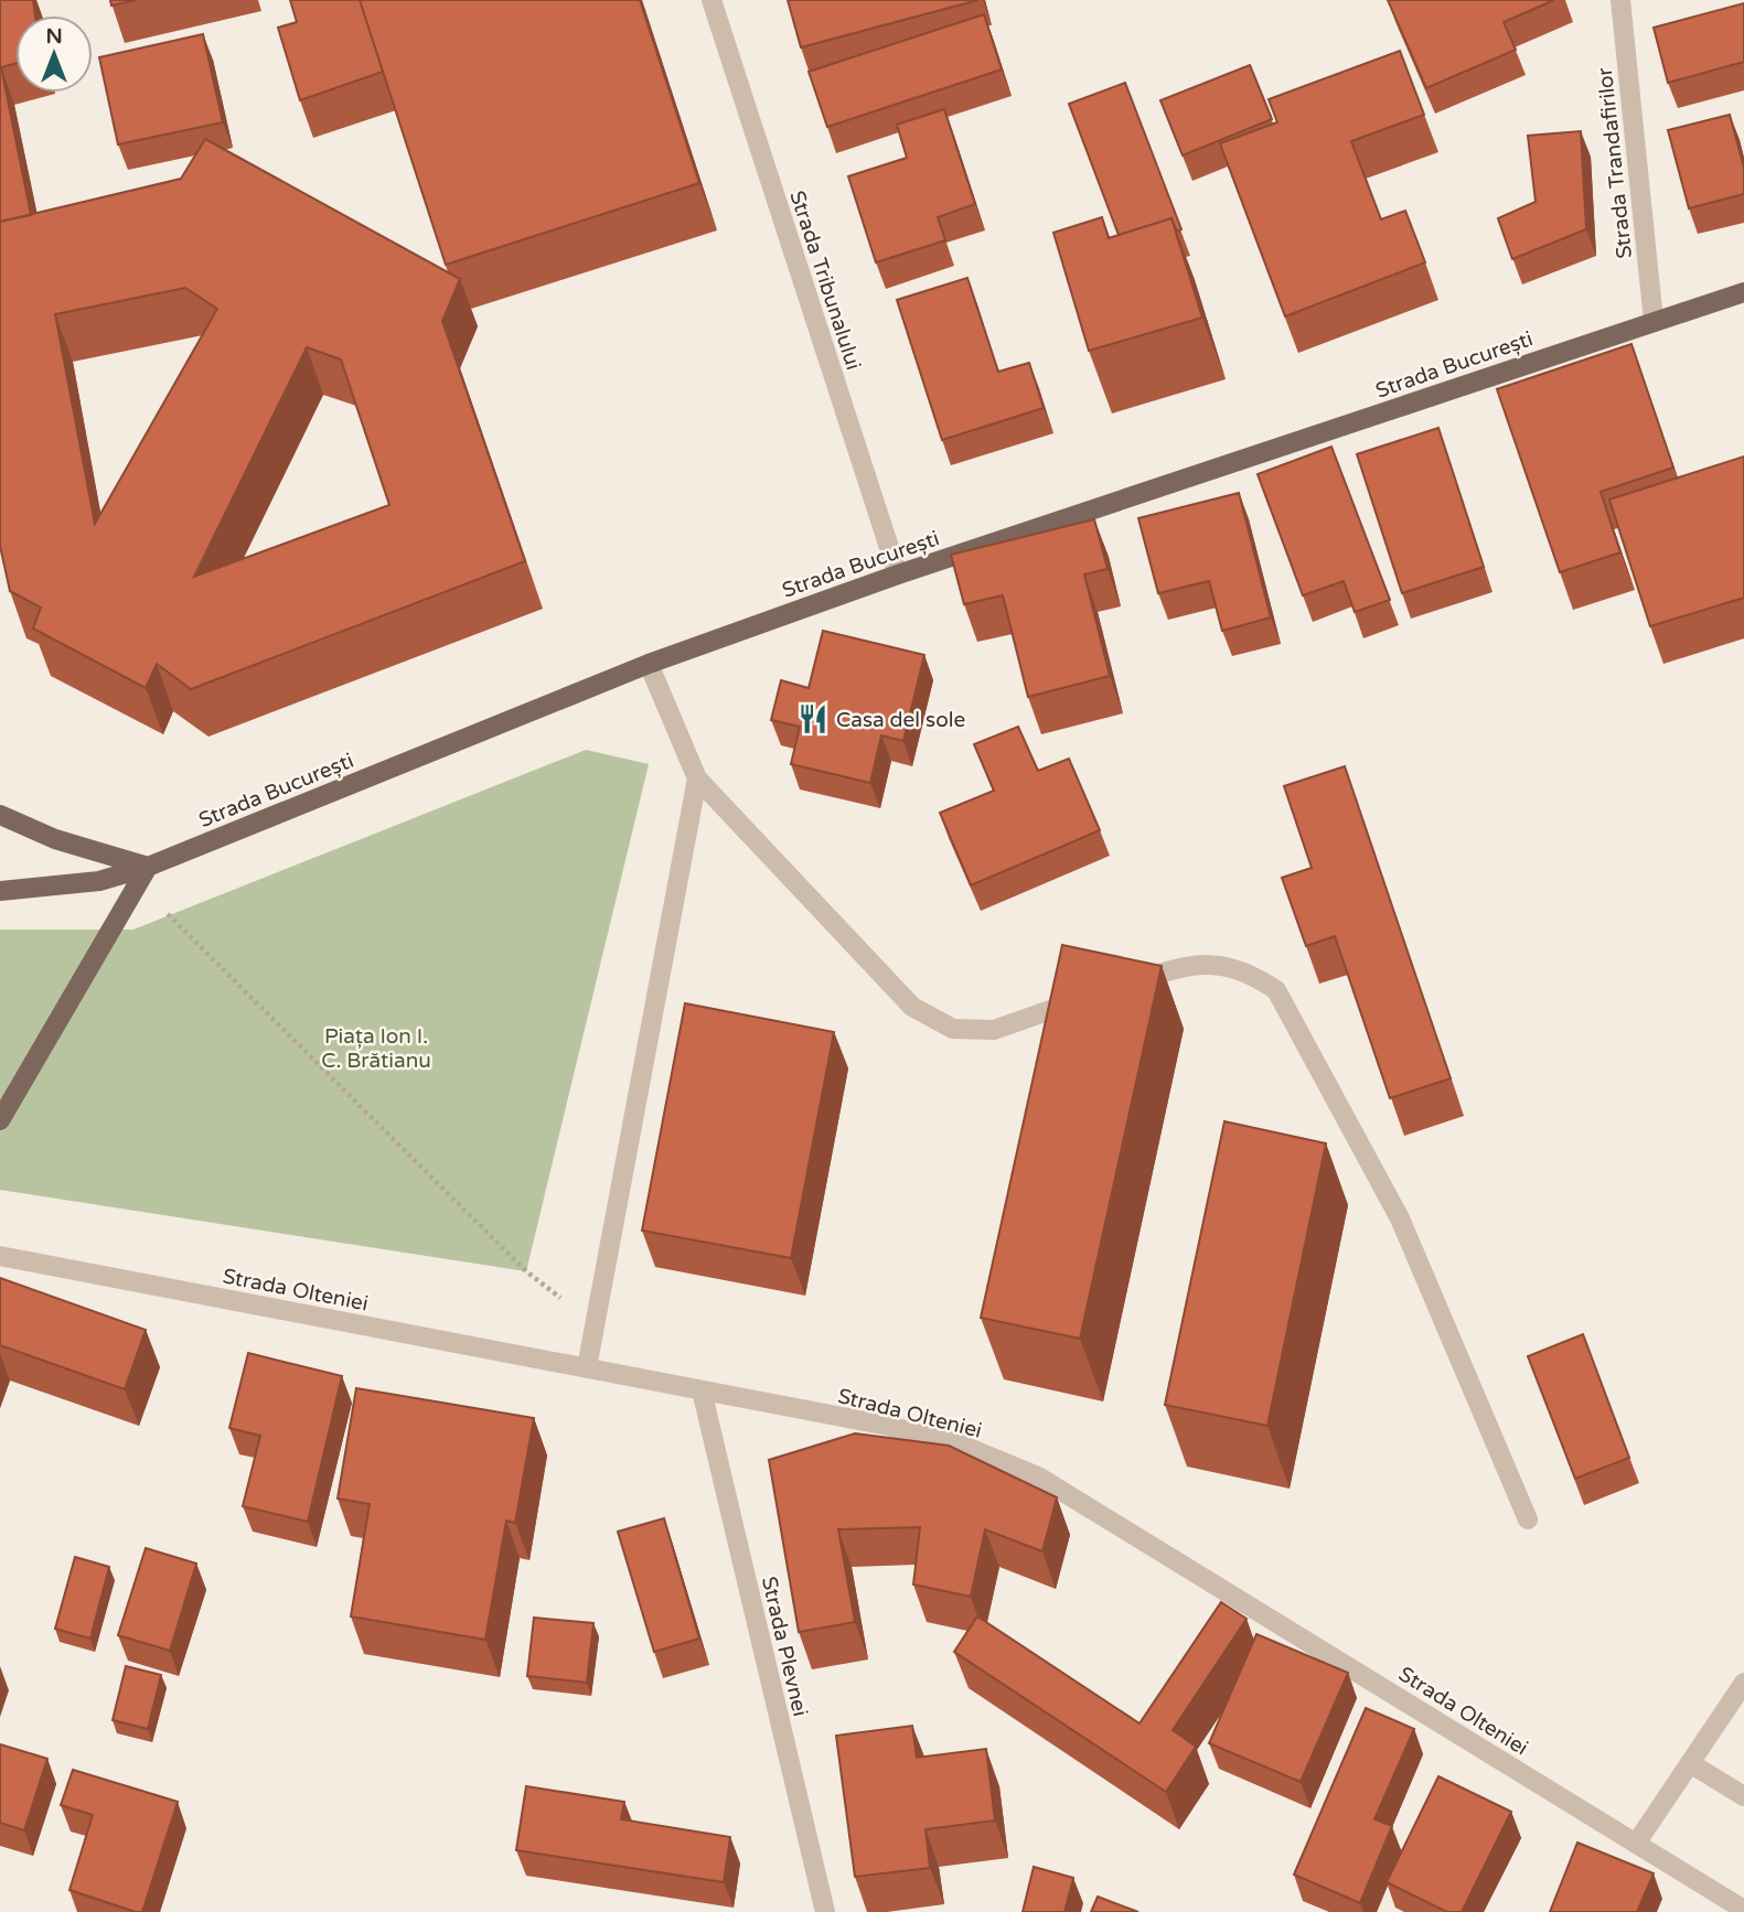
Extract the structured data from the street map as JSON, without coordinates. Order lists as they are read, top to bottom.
{
  "streets": {
    "main road": ["Strada București"],
    "street": [
      "Strada Trandafirilor",
      "Strada Tribunalului",
      "Strada Olteniei",
      "Strada Plevnei"
    ]
  },
  "crossings": [
    ["Strada Trandafirilor", "Strada București"],
    ["Strada Tribunalului", "Strada București"],
    ["Strada Olteniei", "Strada Plevnei"]
  ],
  "parks": ["Piața Ion I. C. Brătianu"],
  "places": {
    "restaurant": ["Casa del sole"]
  },
  "north": "top"
}
